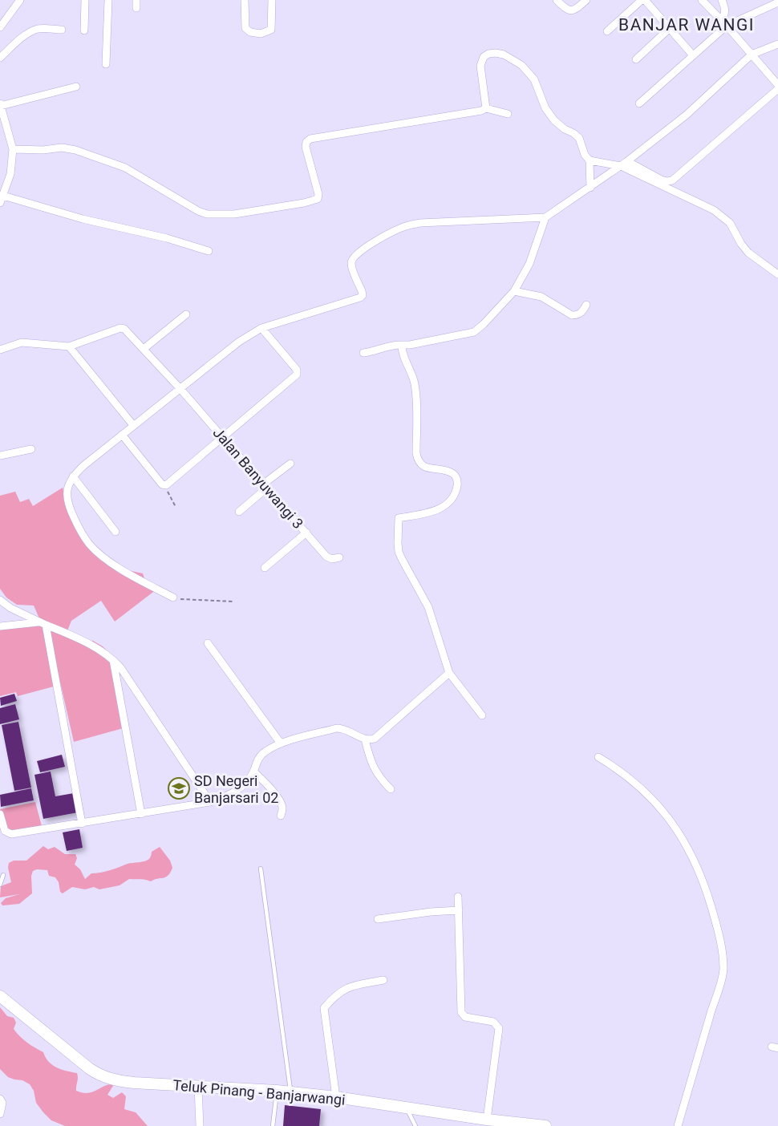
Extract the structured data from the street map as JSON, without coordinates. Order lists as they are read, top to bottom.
{
  "streets": {
    "main road": ["Teluk Pinang - Banjarwangi"],
    "street": ["Jalan Banyuwangi 3"]
  },
  "districts": ["BANJAR WANGI"],
  "places": {
    "school or university": ["SD Negeri Banjarsari 02"]
  }
}
